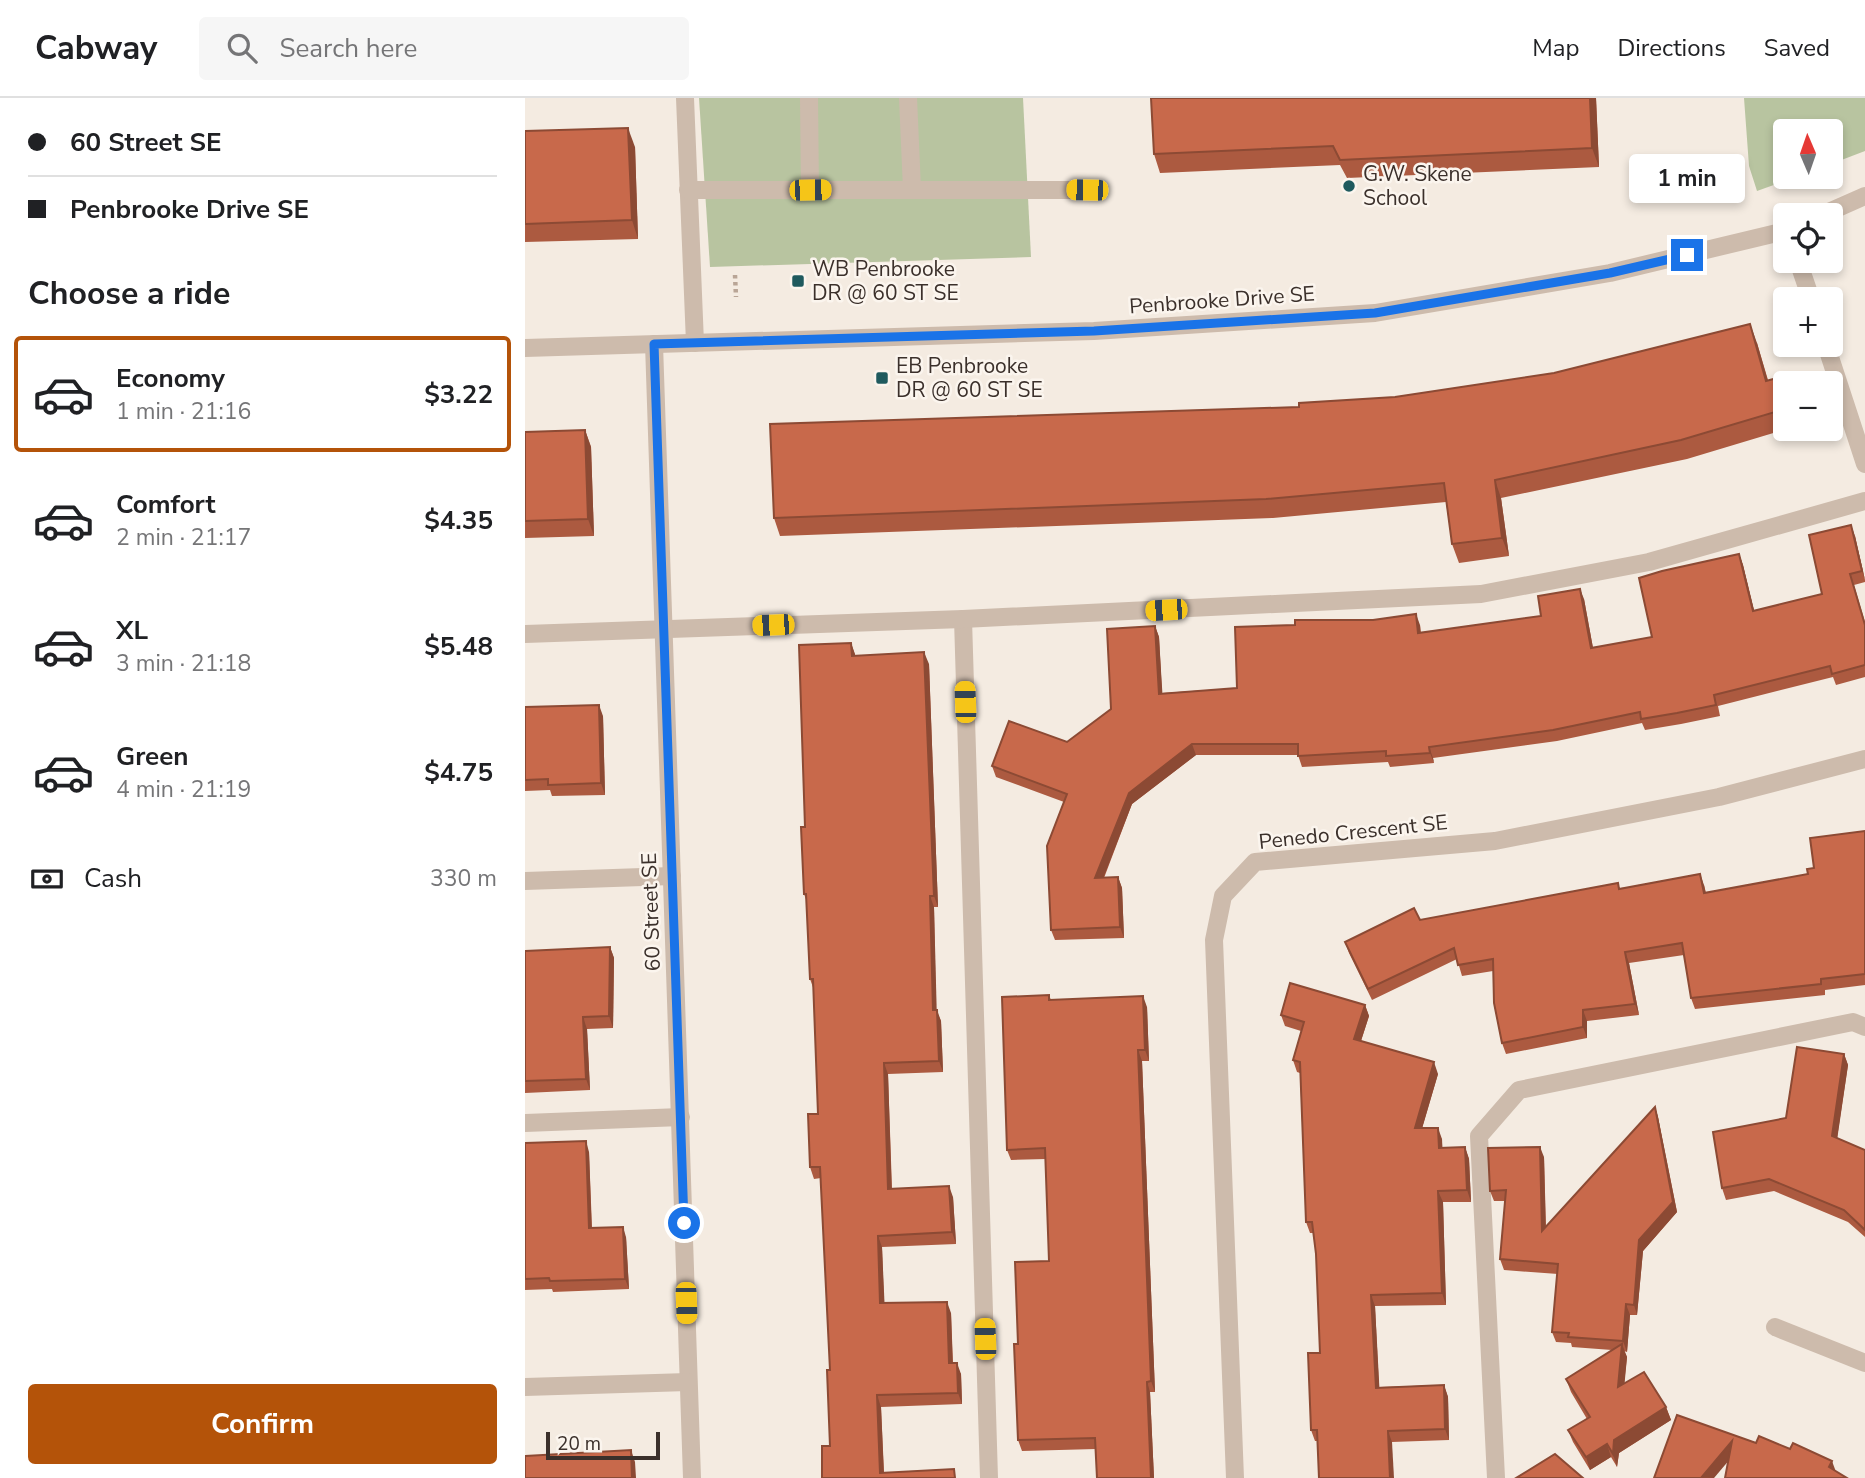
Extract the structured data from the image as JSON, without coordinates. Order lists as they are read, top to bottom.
{
  "streets": {
    "street": ["Penbrooke Drive SE", "Penedo Crescent SE", "60 Street SE"]
  },
  "crossings": [
    ["Penbrooke Drive SE", "60 Street SE"]
  ],
  "places": {
    "other": ["G.W. Skene School"],
    "transit": ["WB Penbrooke DR @ 60 ST SE", "EB Penbrooke DR @ 60 ST SE"]
  },
  "scale_bar": "20 m",
  "north": "top",
  "page": {
    "header": "Cabway",
    "search": "Search here",
    "nav": ["Map", "Directions", "Saved"],
    "banner": ["60 Street SE", "Penbrooke Drive SE"],
    "map_buttons": ["+", "−"],
    "bubble": "1 min",
    "heading": "Choose a ride",
    "list": [
      {
        "name": "Economy",
        "note": "1 min · 21:16",
        "value": "$3.22"
      },
      {
        "name": "Comfort",
        "note": "2 min · 21:17",
        "value": "$4.35"
      },
      {
        "name": "XL",
        "note": "3 min · 21:18",
        "value": "$5.48"
      },
      {
        "name": "Green",
        "note": "4 min · 21:19",
        "value": "$4.75"
      }
    ],
    "pay": ["Cash", "330 m"],
    "buttons": "Confirm",
    "scale": "20 m"
  }
}
